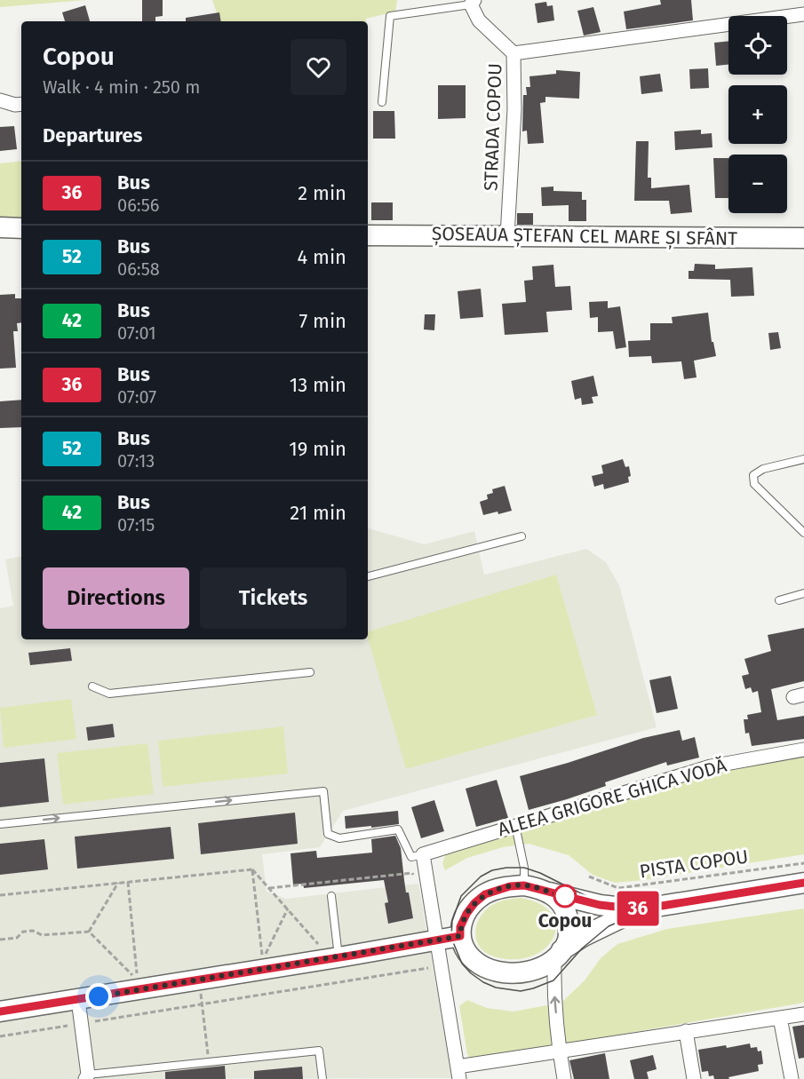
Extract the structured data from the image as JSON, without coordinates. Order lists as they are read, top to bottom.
{
  "streets": {
    "main road": ["ȘOSEAUA ȘTEFAN CEL MARE ȘI SFÂNT"],
    "street": ["STRADA COPOU", "ALEEA GRIGORE GHICA VODĂ"],
    "path": ["PISTA COPOU"]
  },
  "crossings": [
    ["STRADA COPOU", "ȘOSEAUA ȘTEFAN CEL MARE ȘI SFÂNT"]
  ],
  "places": ["Copou"],
  "lines": ["bus line 36"],
  "page": {
    "on_map": "36",
    "map_buttons": ["+", "−"],
    "heading": [
      ["Copou", "Walk · 4 min · 250 m"],
      "Departures"
    ],
    "list": [
      {
        "mark": "36",
        "name": "Bus",
        "note": "06:56",
        "value": "2 min"
      },
      {
        "mark": "52",
        "name": "Bus",
        "note": "06:58",
        "value": "4 min"
      },
      {
        "mark": "42",
        "name": "Bus",
        "note": "07:01",
        "value": "7 min"
      },
      {
        "mark": "36",
        "name": "Bus",
        "note": "07:07",
        "value": "13 min"
      },
      {
        "mark": "52",
        "name": "Bus",
        "note": "07:13",
        "value": "19 min"
      },
      {
        "mark": "42",
        "name": "Bus",
        "note": "07:15",
        "value": "21 min"
      }
    ],
    "buttons": ["Directions", "Tickets"]
  }
}
